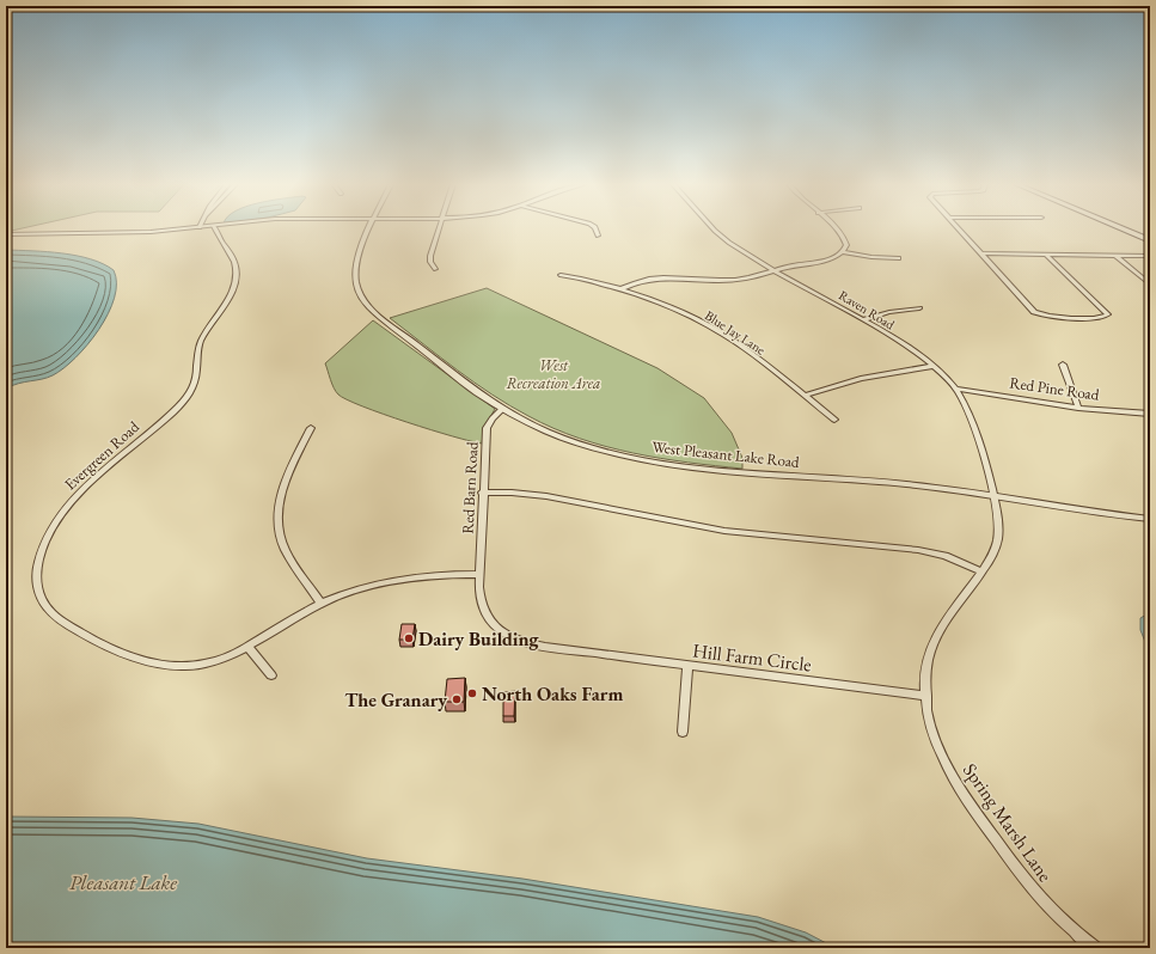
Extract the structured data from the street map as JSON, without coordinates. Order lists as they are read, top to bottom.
{
  "streets": {
    "street": [
      "Raven Road",
      "Blue Jay Lane",
      "Red Pine Road",
      "West Pleasant Lake Road",
      "Evergreen Road",
      "Red Barn Road",
      "Hill Farm Circle",
      "Spring Marsh Lane"
    ]
  },
  "crossings": [
    ["Raven Road", "Red Pine Road"],
    ["Raven Road", "West Pleasant Lake Road"],
    ["West Pleasant Lake Road", "Red Barn Road"],
    ["Evergreen Road", "Red Barn Road"],
    ["Evergreen Road", "Hill Farm Circle"],
    ["Red Barn Road", "Hill Farm Circle"],
    ["Hill Farm Circle", "Spring Marsh Lane"]
  ],
  "water": ["Pleasant Lake"],
  "parks": ["West Recreation Area"],
  "places": ["Dairy Building", "North Oaks Farm", "The Granary"]
}
